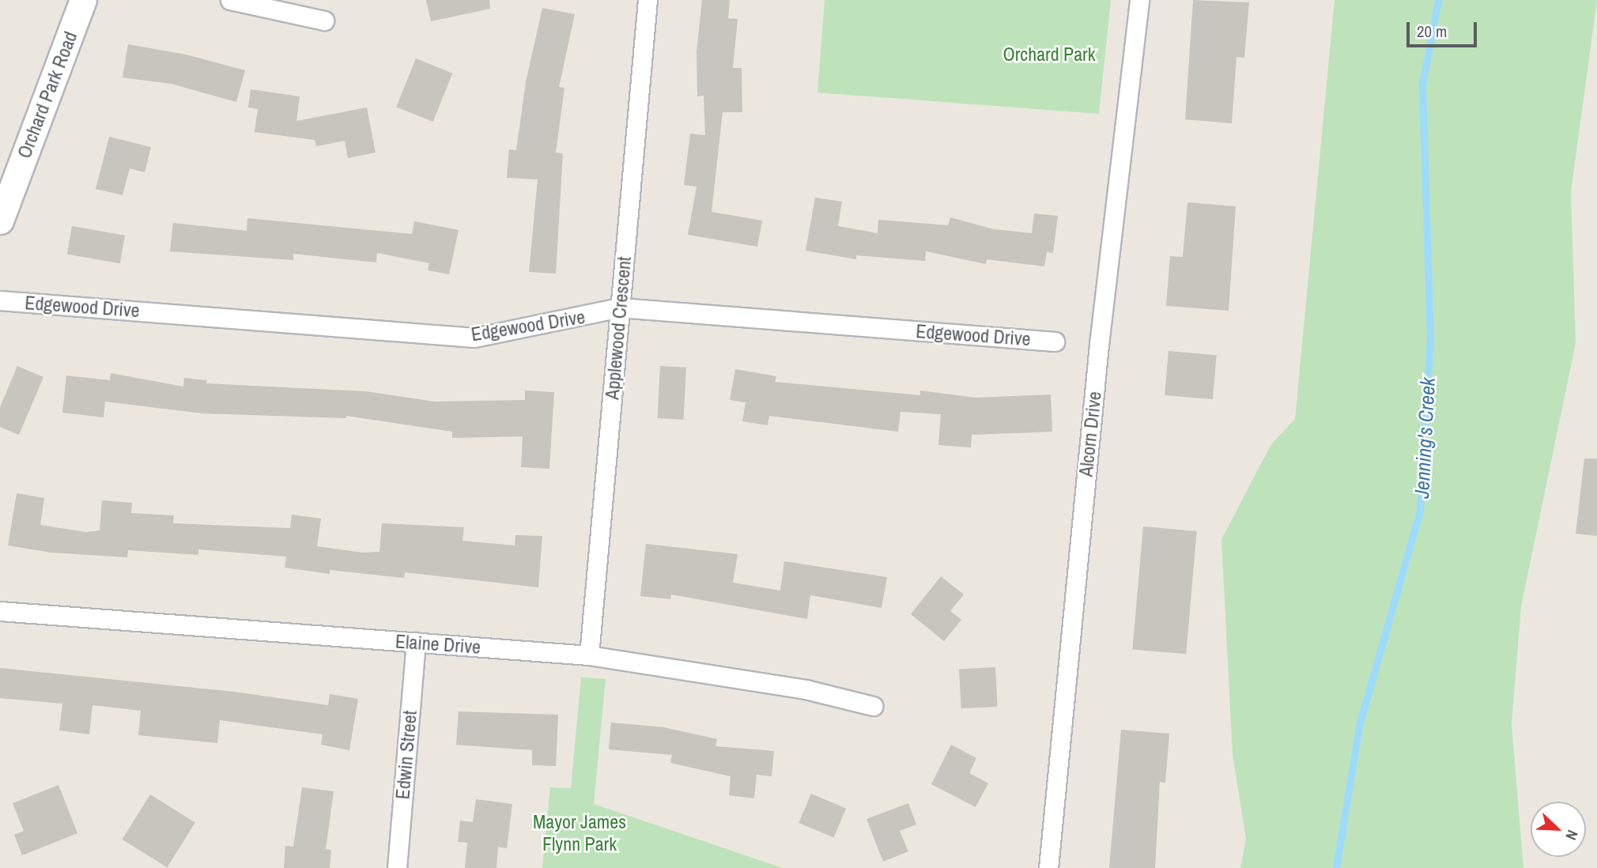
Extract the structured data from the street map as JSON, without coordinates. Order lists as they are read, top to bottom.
{
  "streets": {
    "street": [
      "Orchard Park Road",
      "Edgewood Drive",
      "Applewood Crescent",
      "Alcorn Drive",
      "Elaine Drive",
      "Edwin Street"
    ]
  },
  "crossings": [
    ["Edgewood Drive", "Applewood Crescent"],
    ["Applewood Crescent", "Elaine Drive"],
    ["Elaine Drive", "Edwin Street"]
  ],
  "water": ["Jenning's Creek"],
  "parks": ["Orchard Park", "Mayor James Flynn Park"],
  "scale_bar": "20 m",
  "north": "bottom right"
}
